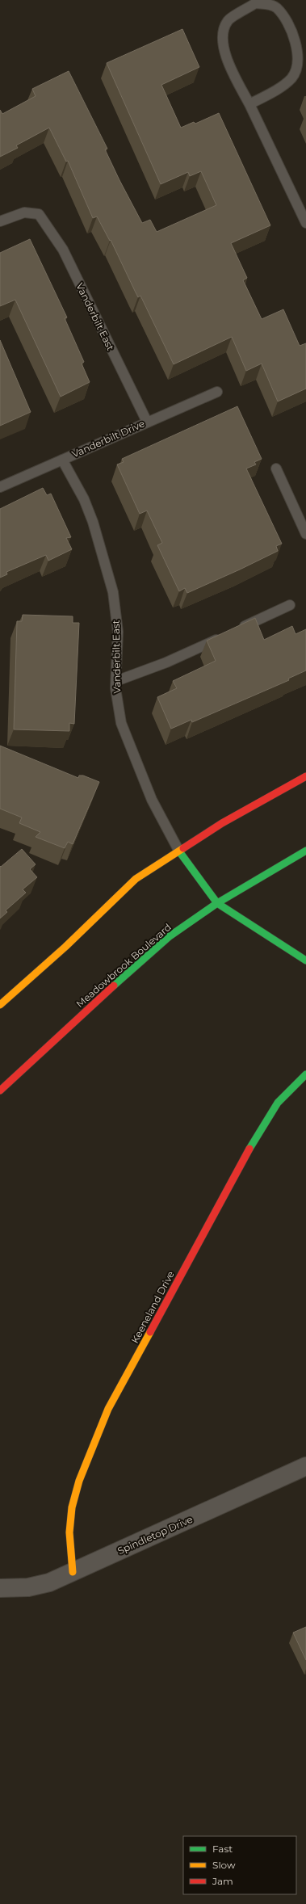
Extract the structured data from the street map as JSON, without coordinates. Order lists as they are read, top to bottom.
{
  "streets": {
    "main road": ["Meadowbrook Boulevard", "Keeneland Drive"],
    "street": ["Spindletop Drive"],
    "lane": ["Vanderbilt East", "Vanderbilt Drive"]
  },
  "crossings": [
    ["Vanderbilt East", "Vanderbilt Drive"],
    ["Keeneland Drive", "Spindletop Drive"]
  ],
  "legend": ["Fast", "Slow", "Jam"]
}
